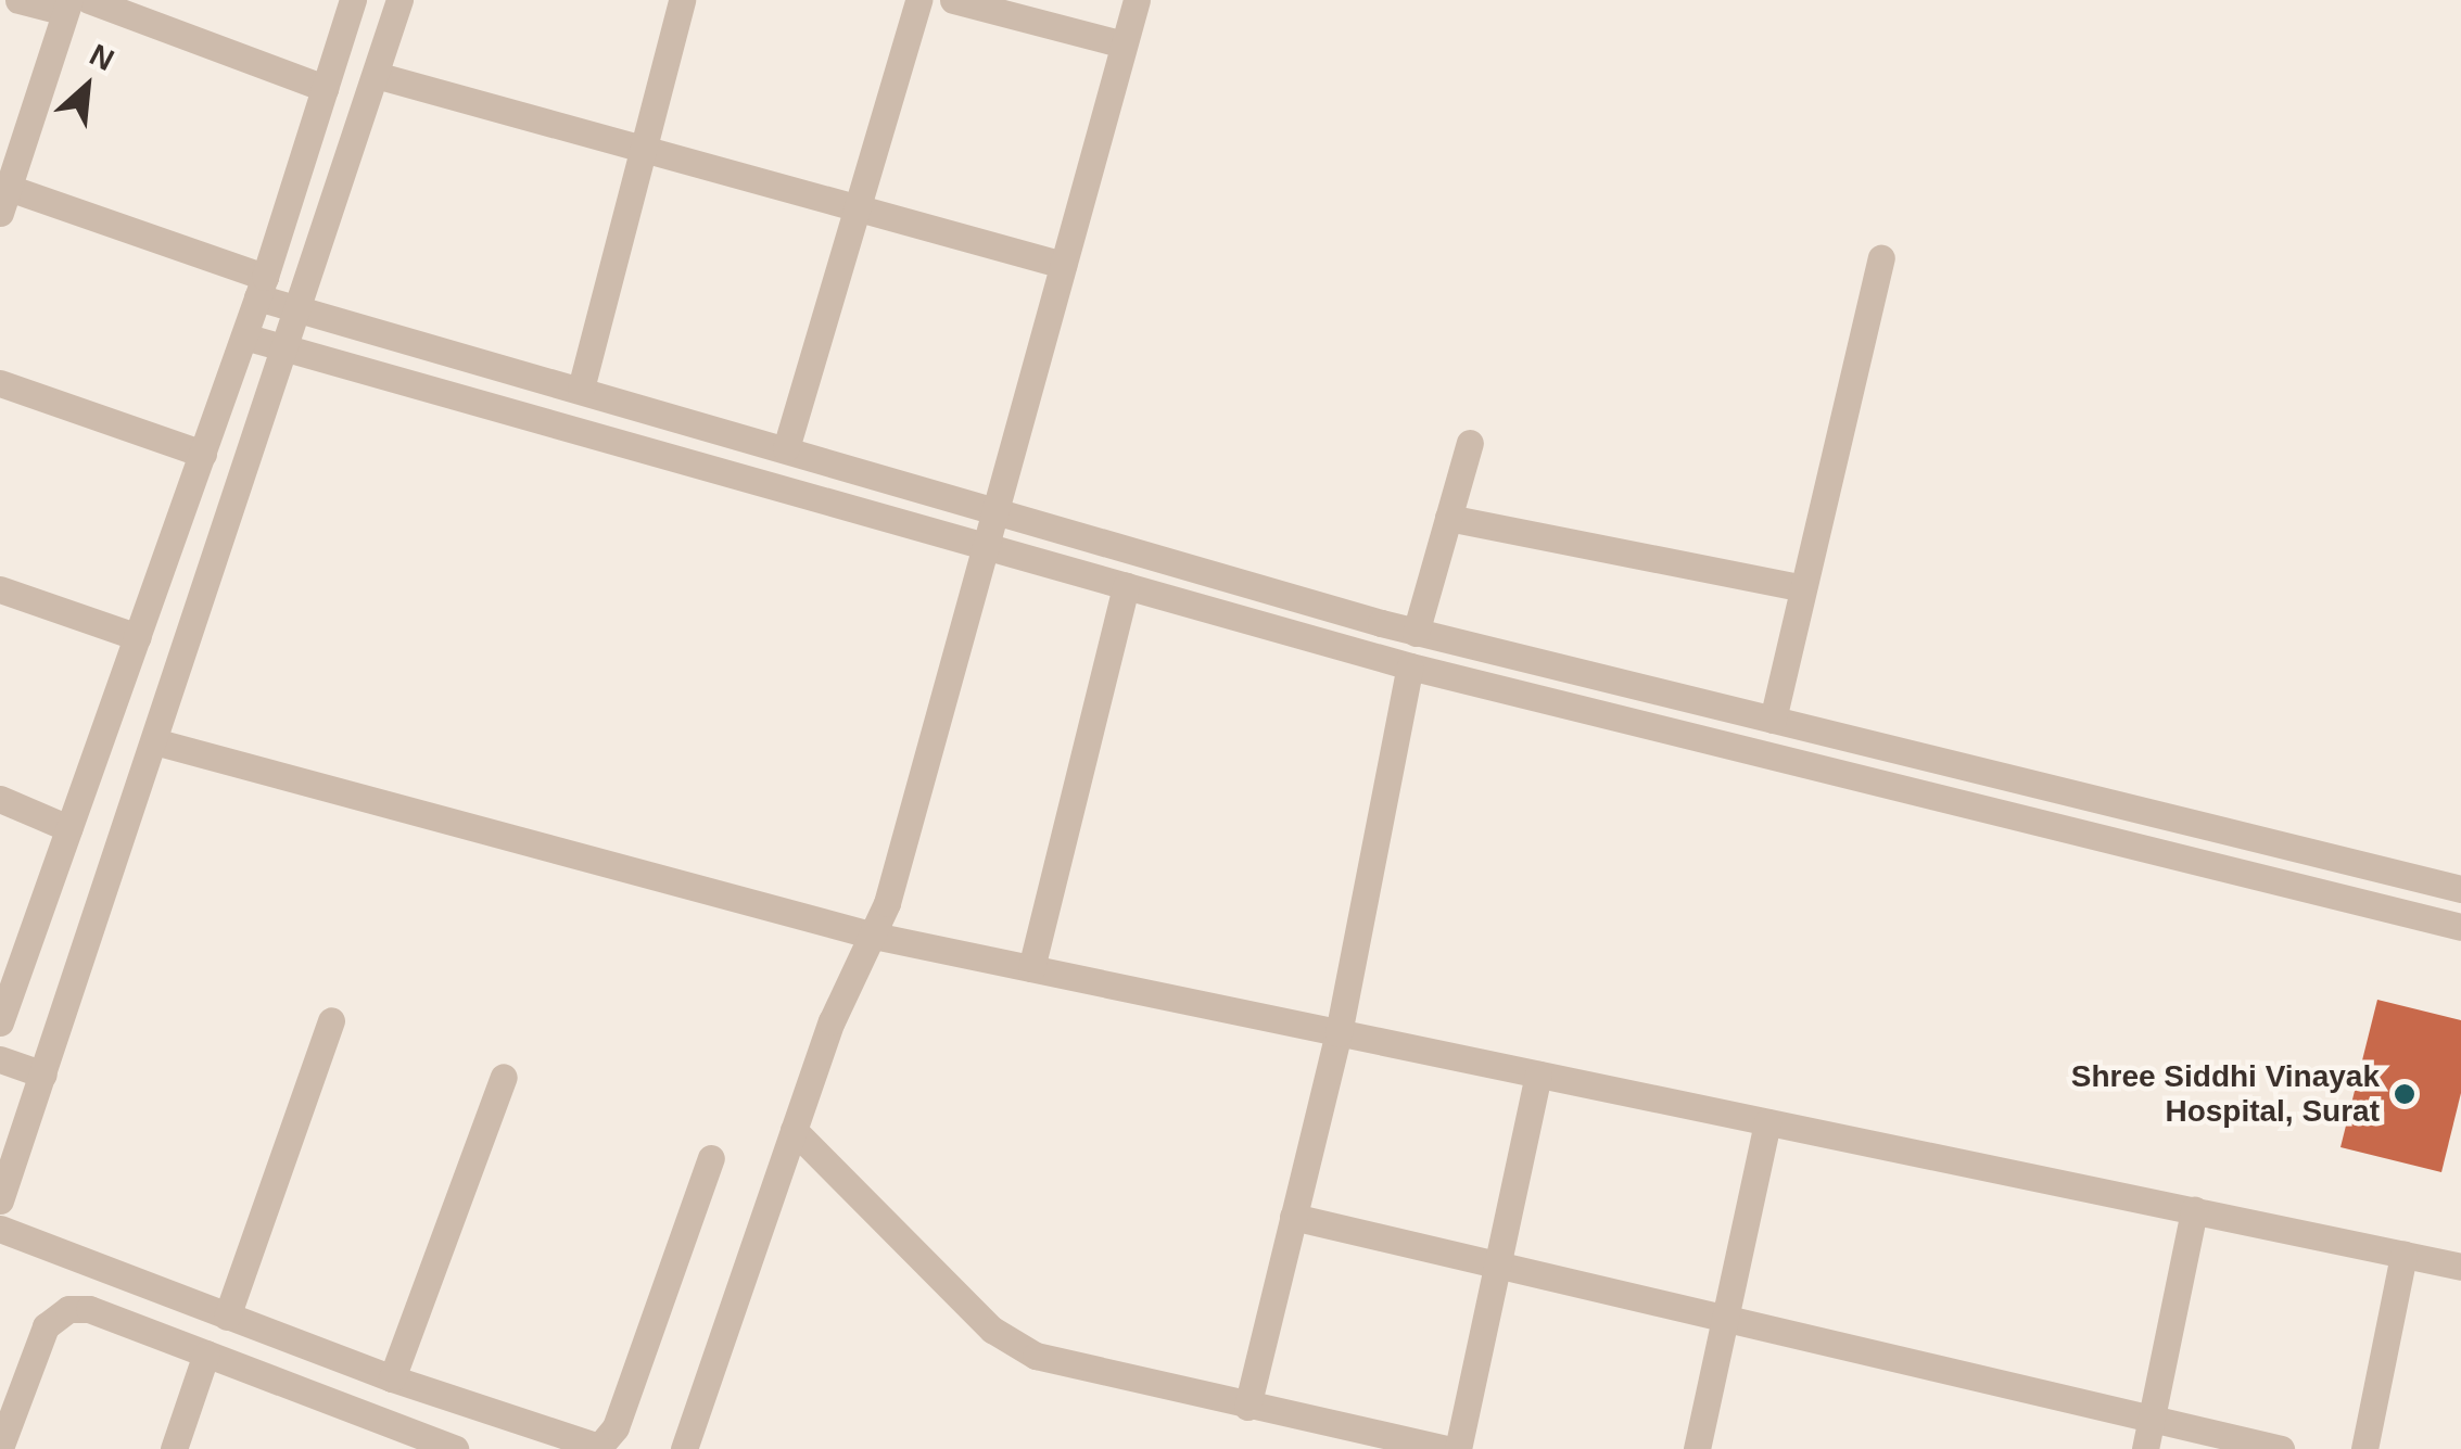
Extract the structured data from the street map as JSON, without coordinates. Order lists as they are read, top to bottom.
{
  "places": ["Shree Siddhi Vinayak Hospital, Surat"],
  "north": "top right"
}
